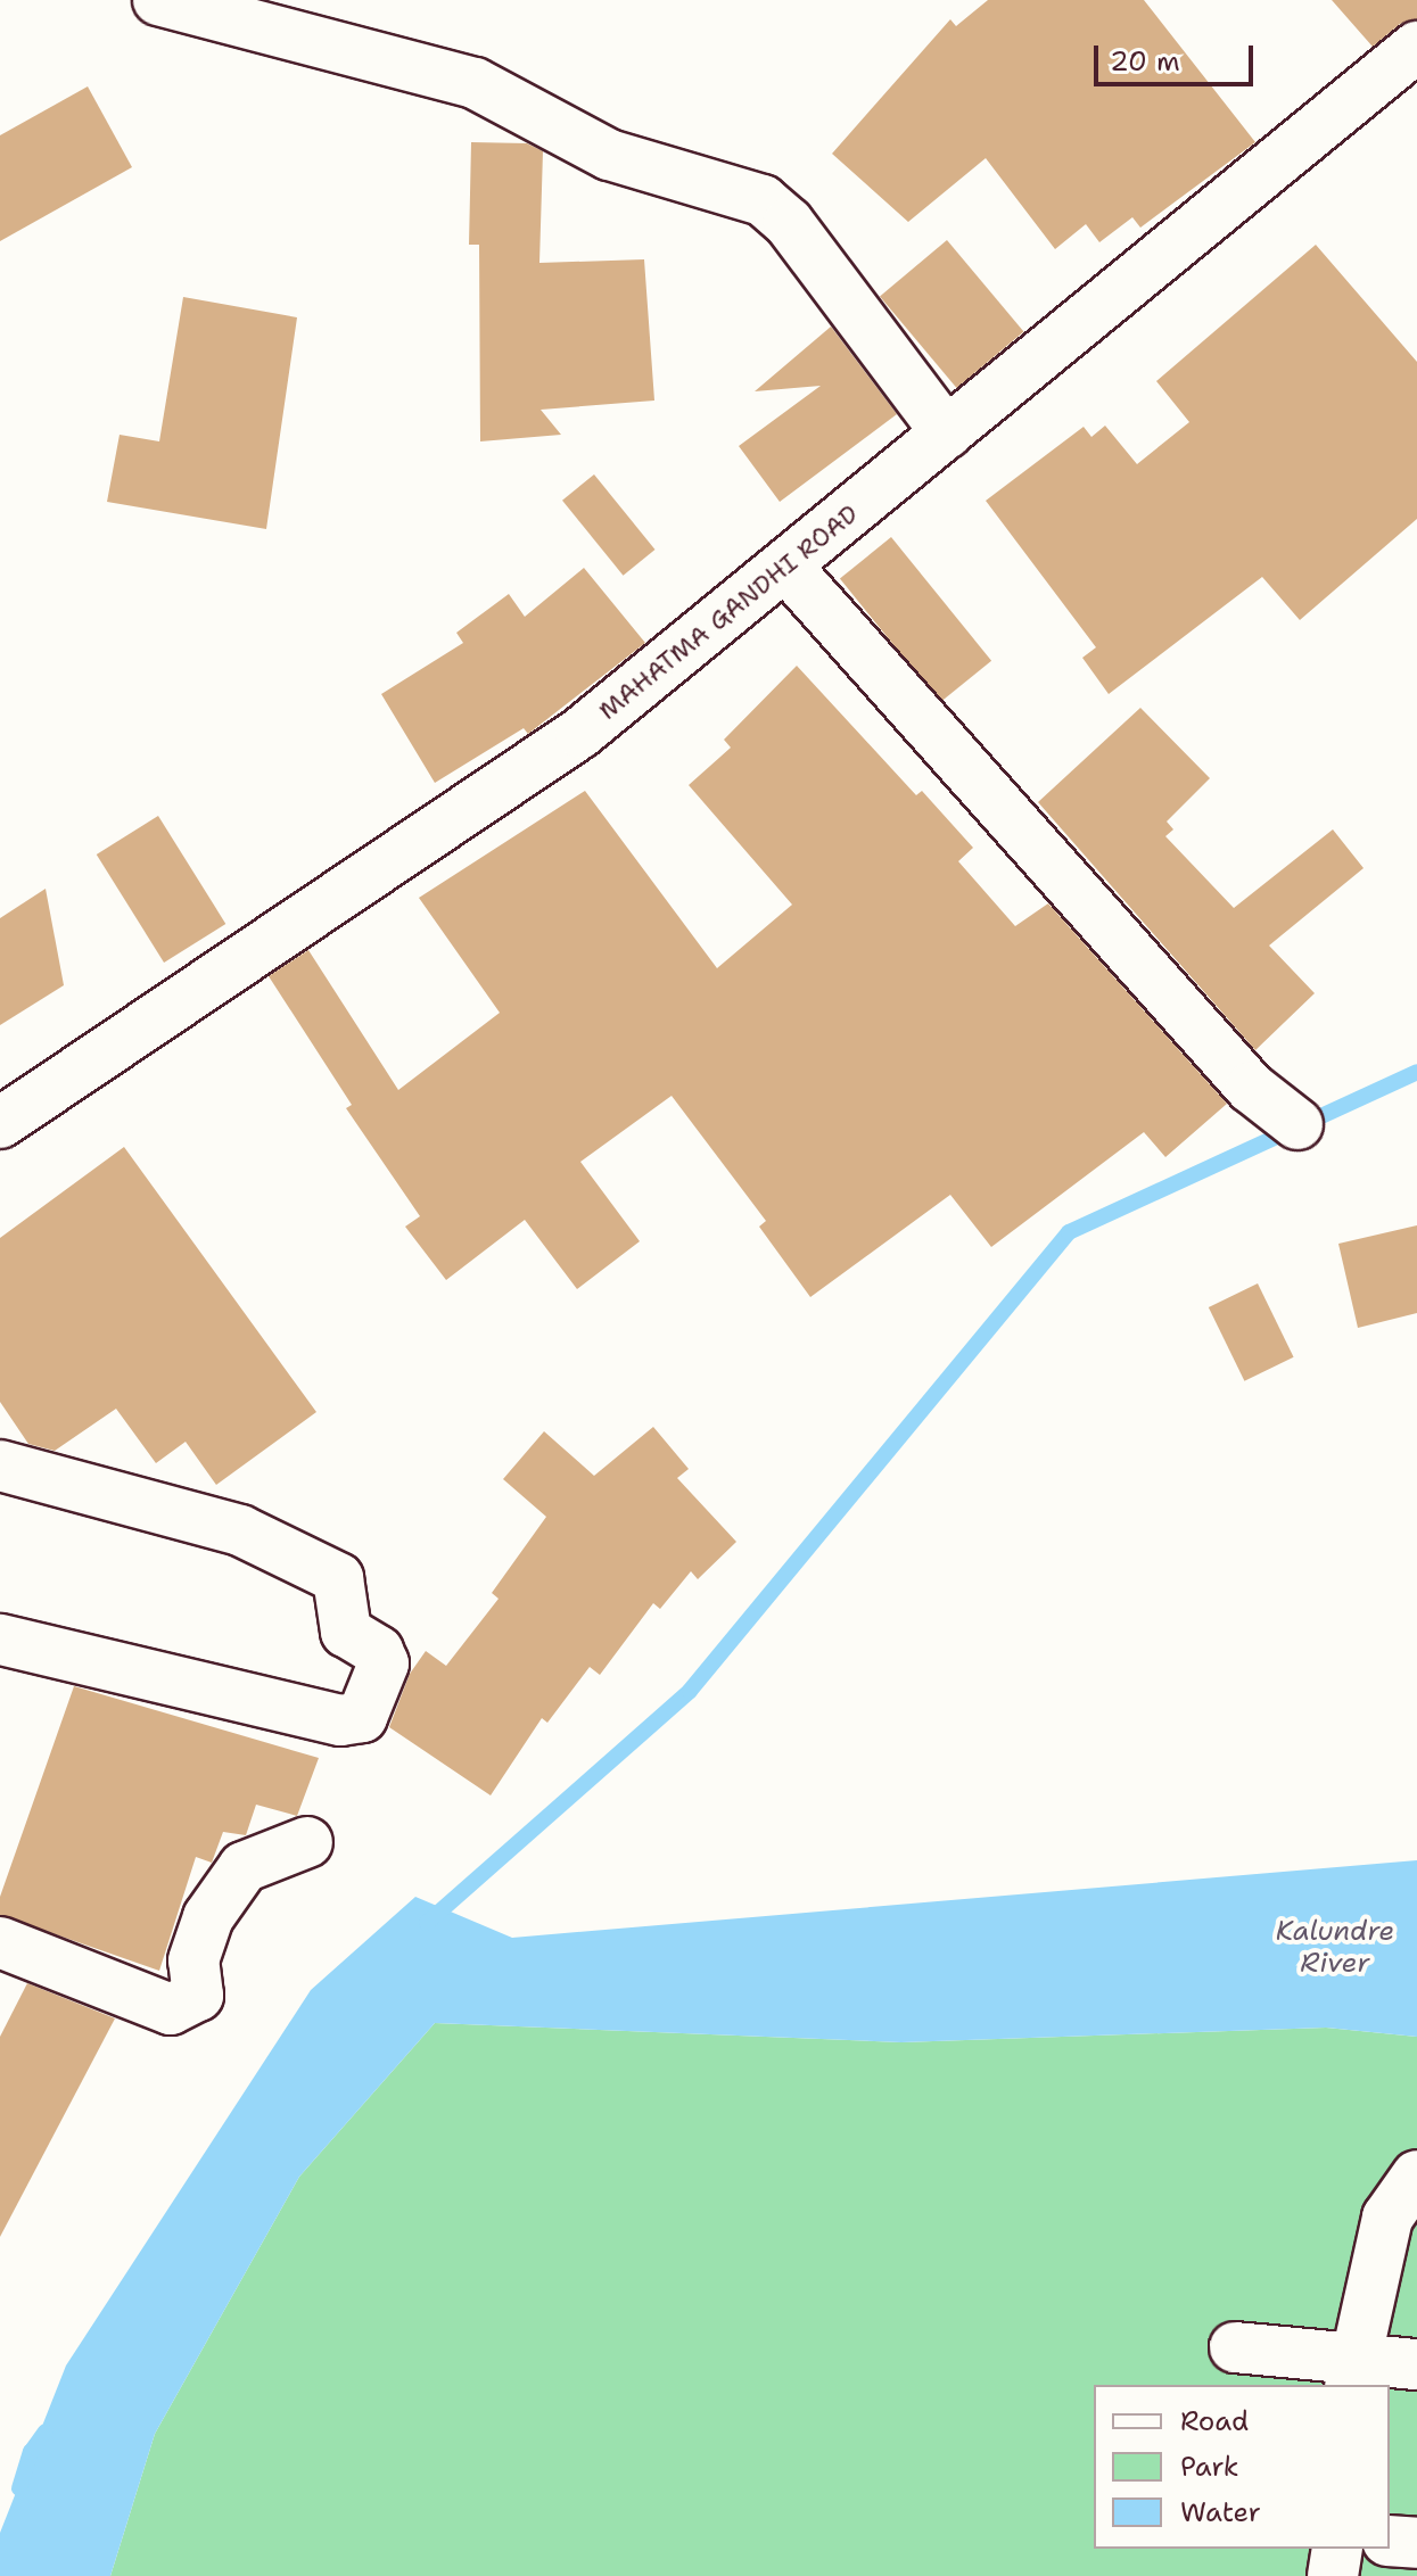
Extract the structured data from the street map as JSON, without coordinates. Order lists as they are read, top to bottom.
{
  "streets": {
    "street": ["MAHATMA GANDHI ROAD"]
  },
  "water": ["Kalundre River"],
  "legend": ["Road", "Park", "Water"],
  "scale_bar": "20 m"
}
